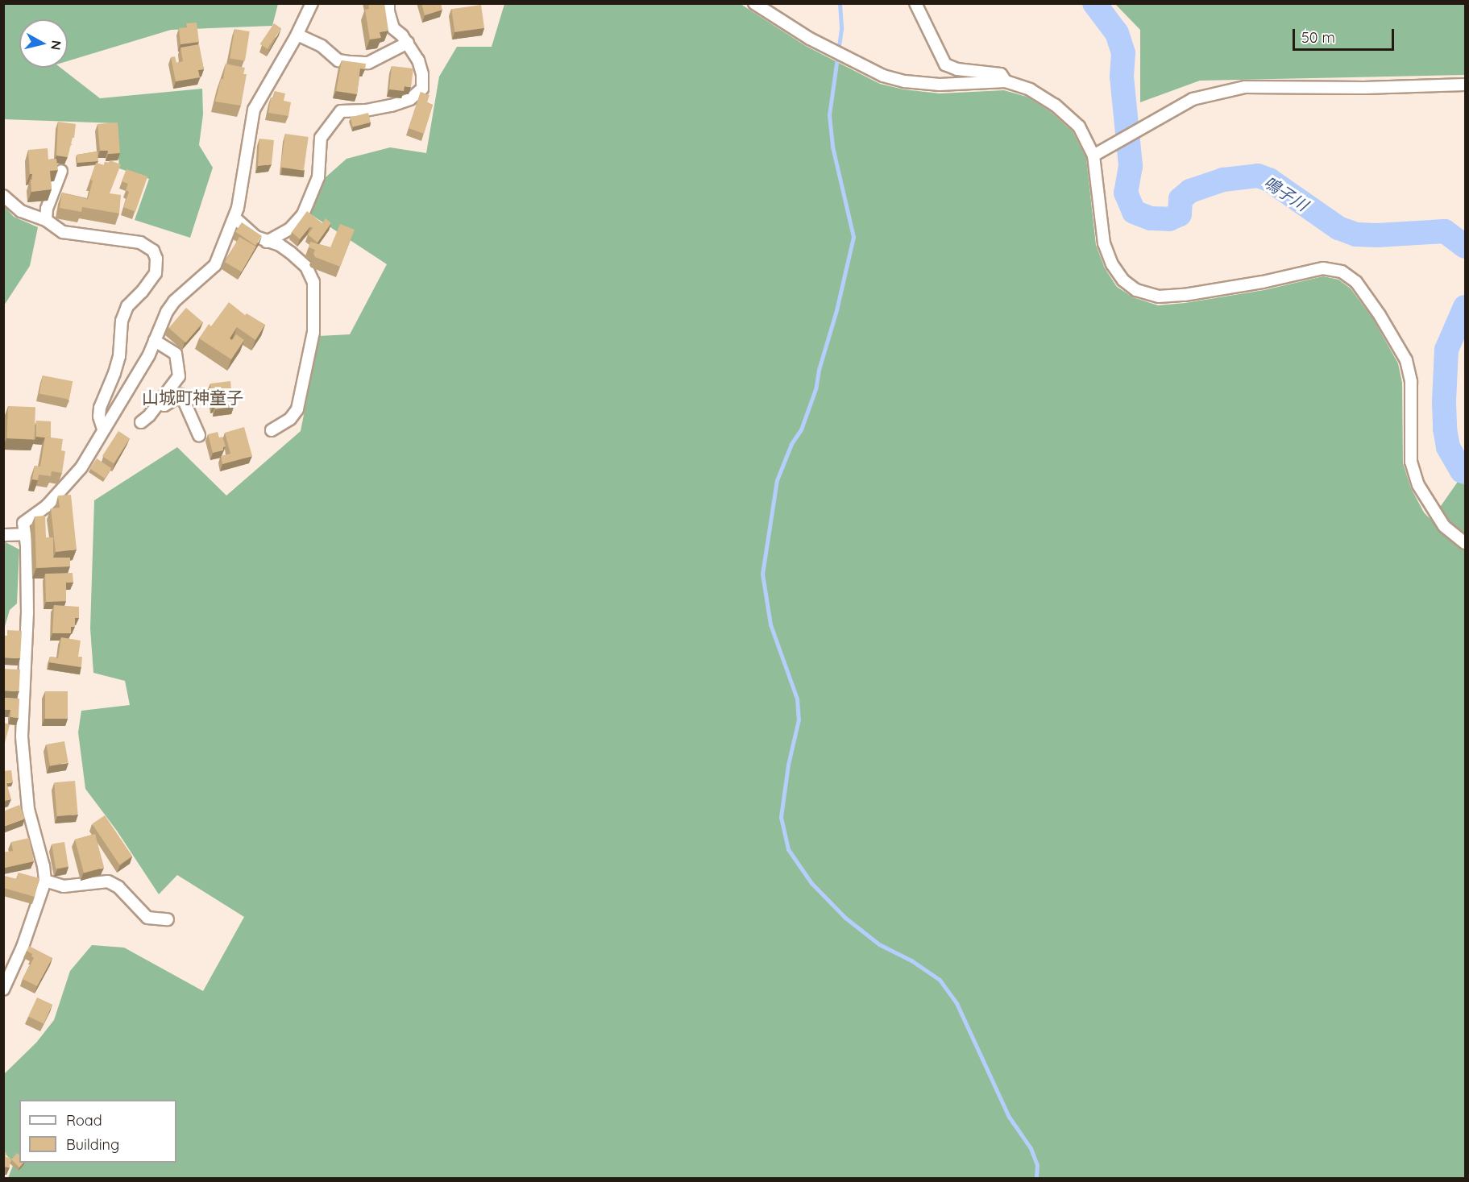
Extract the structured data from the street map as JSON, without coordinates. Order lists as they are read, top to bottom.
{
  "districts": ["山城町神童子"],
  "water": ["鳴子川"],
  "legend": ["Road", "Building"],
  "scale_bar": "50 m",
  "north": "right"
}
